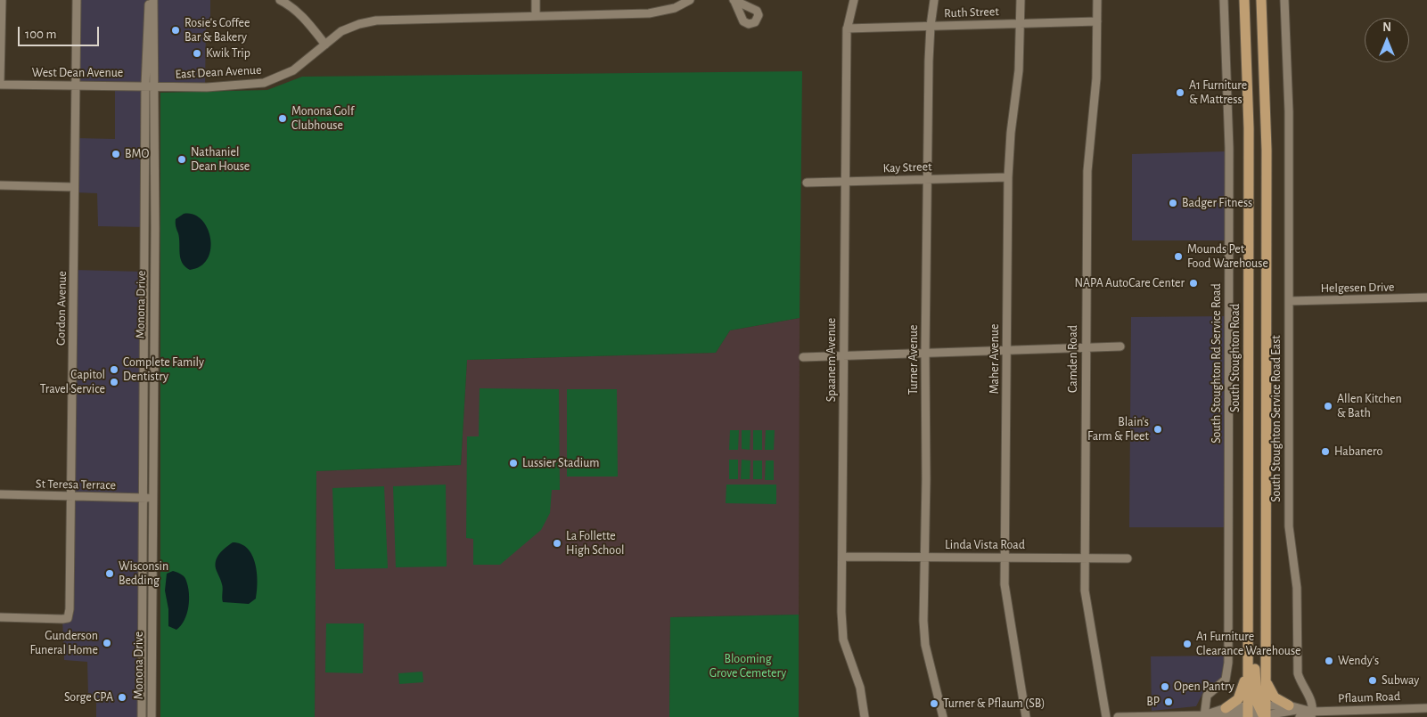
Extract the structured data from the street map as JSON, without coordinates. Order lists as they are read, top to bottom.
{
  "streets": {
    "main road": ["South Stoughton Road"],
    "street": [
      "Ruth Street",
      "East Dean Avenue",
      "West Dean Avenue",
      "Kay Street",
      "Helgesen Drive",
      "Monona Drive",
      "Gordon Avenue",
      "Maher Avenue",
      "Camden Road",
      "Spaanem Avenue",
      "Turner Avenue",
      "South Stoughton Rd Service Road",
      "South Stoughton Service Road East",
      "St Teresa Terrace",
      "Linda Vista Road",
      "Pflaum Road"
    ]
  },
  "crossings": [
    ["Ruth Street", "Maher Avenue"],
    ["Ruth Street", "Camden Road"],
    ["Ruth Street", "Spaanem Avenue"],
    ["Ruth Street", "Turner Avenue"],
    ["East Dean Avenue", "West Dean Avenue"],
    ["East Dean Avenue", "Monona Drive"],
    ["West Dean Avenue", "Monona Drive"],
    ["West Dean Avenue", "Gordon Avenue"],
    ["Kay Street", "Maher Avenue"],
    ["Kay Street", "Spaanem Avenue"],
    ["Kay Street", "Turner Avenue"],
    ["Helgesen Drive", "South Stoughton Service Road East"],
    ["Monona Drive", "St Teresa Terrace"],
    ["Gordon Avenue", "St Teresa Terrace"],
    ["South Stoughton Road", "Pflaum Road"],
    ["Maher Avenue", "Linda Vista Road"],
    ["Camden Road", "Linda Vista Road"],
    ["Spaanem Avenue", "Linda Vista Road"],
    ["Turner Avenue", "Linda Vista Road"],
    ["South Stoughton Rd Service Road", "Pflaum Road"],
    ["South Stoughton Service Road East", "Pflaum Road"]
  ],
  "parks": ["Blooming Grove Cemetery"],
  "places": [
    "Rosie's Coffee Bar & Bakery",
    "Kwik Trip",
    "A1 Furniture & Mattress",
    "Monona Golf Clubhouse",
    "BMO",
    "Nathaniel Dean House",
    "Badger Fitness",
    "Mounds Pet Food Warehouse",
    "NAPA AutoCare Center",
    "Complete Family Dentistry",
    "Capitol Travel Service",
    "Allen Kitchen & Bath",
    "Blain's Farm & Fleet",
    "Habanero",
    "Lussier Stadium",
    "La Follette High School",
    "Wisconsin Bedding",
    "Gunderson Funeral Home",
    "A1 Furniture Clearance Warehouse",
    "Wendy's",
    "Subway",
    "Open Pantry",
    "Sorge CPA",
    "BP",
    "Turner & Pflaum (SB)"
  ],
  "scale_bar": "100 m",
  "north": "top"
}
